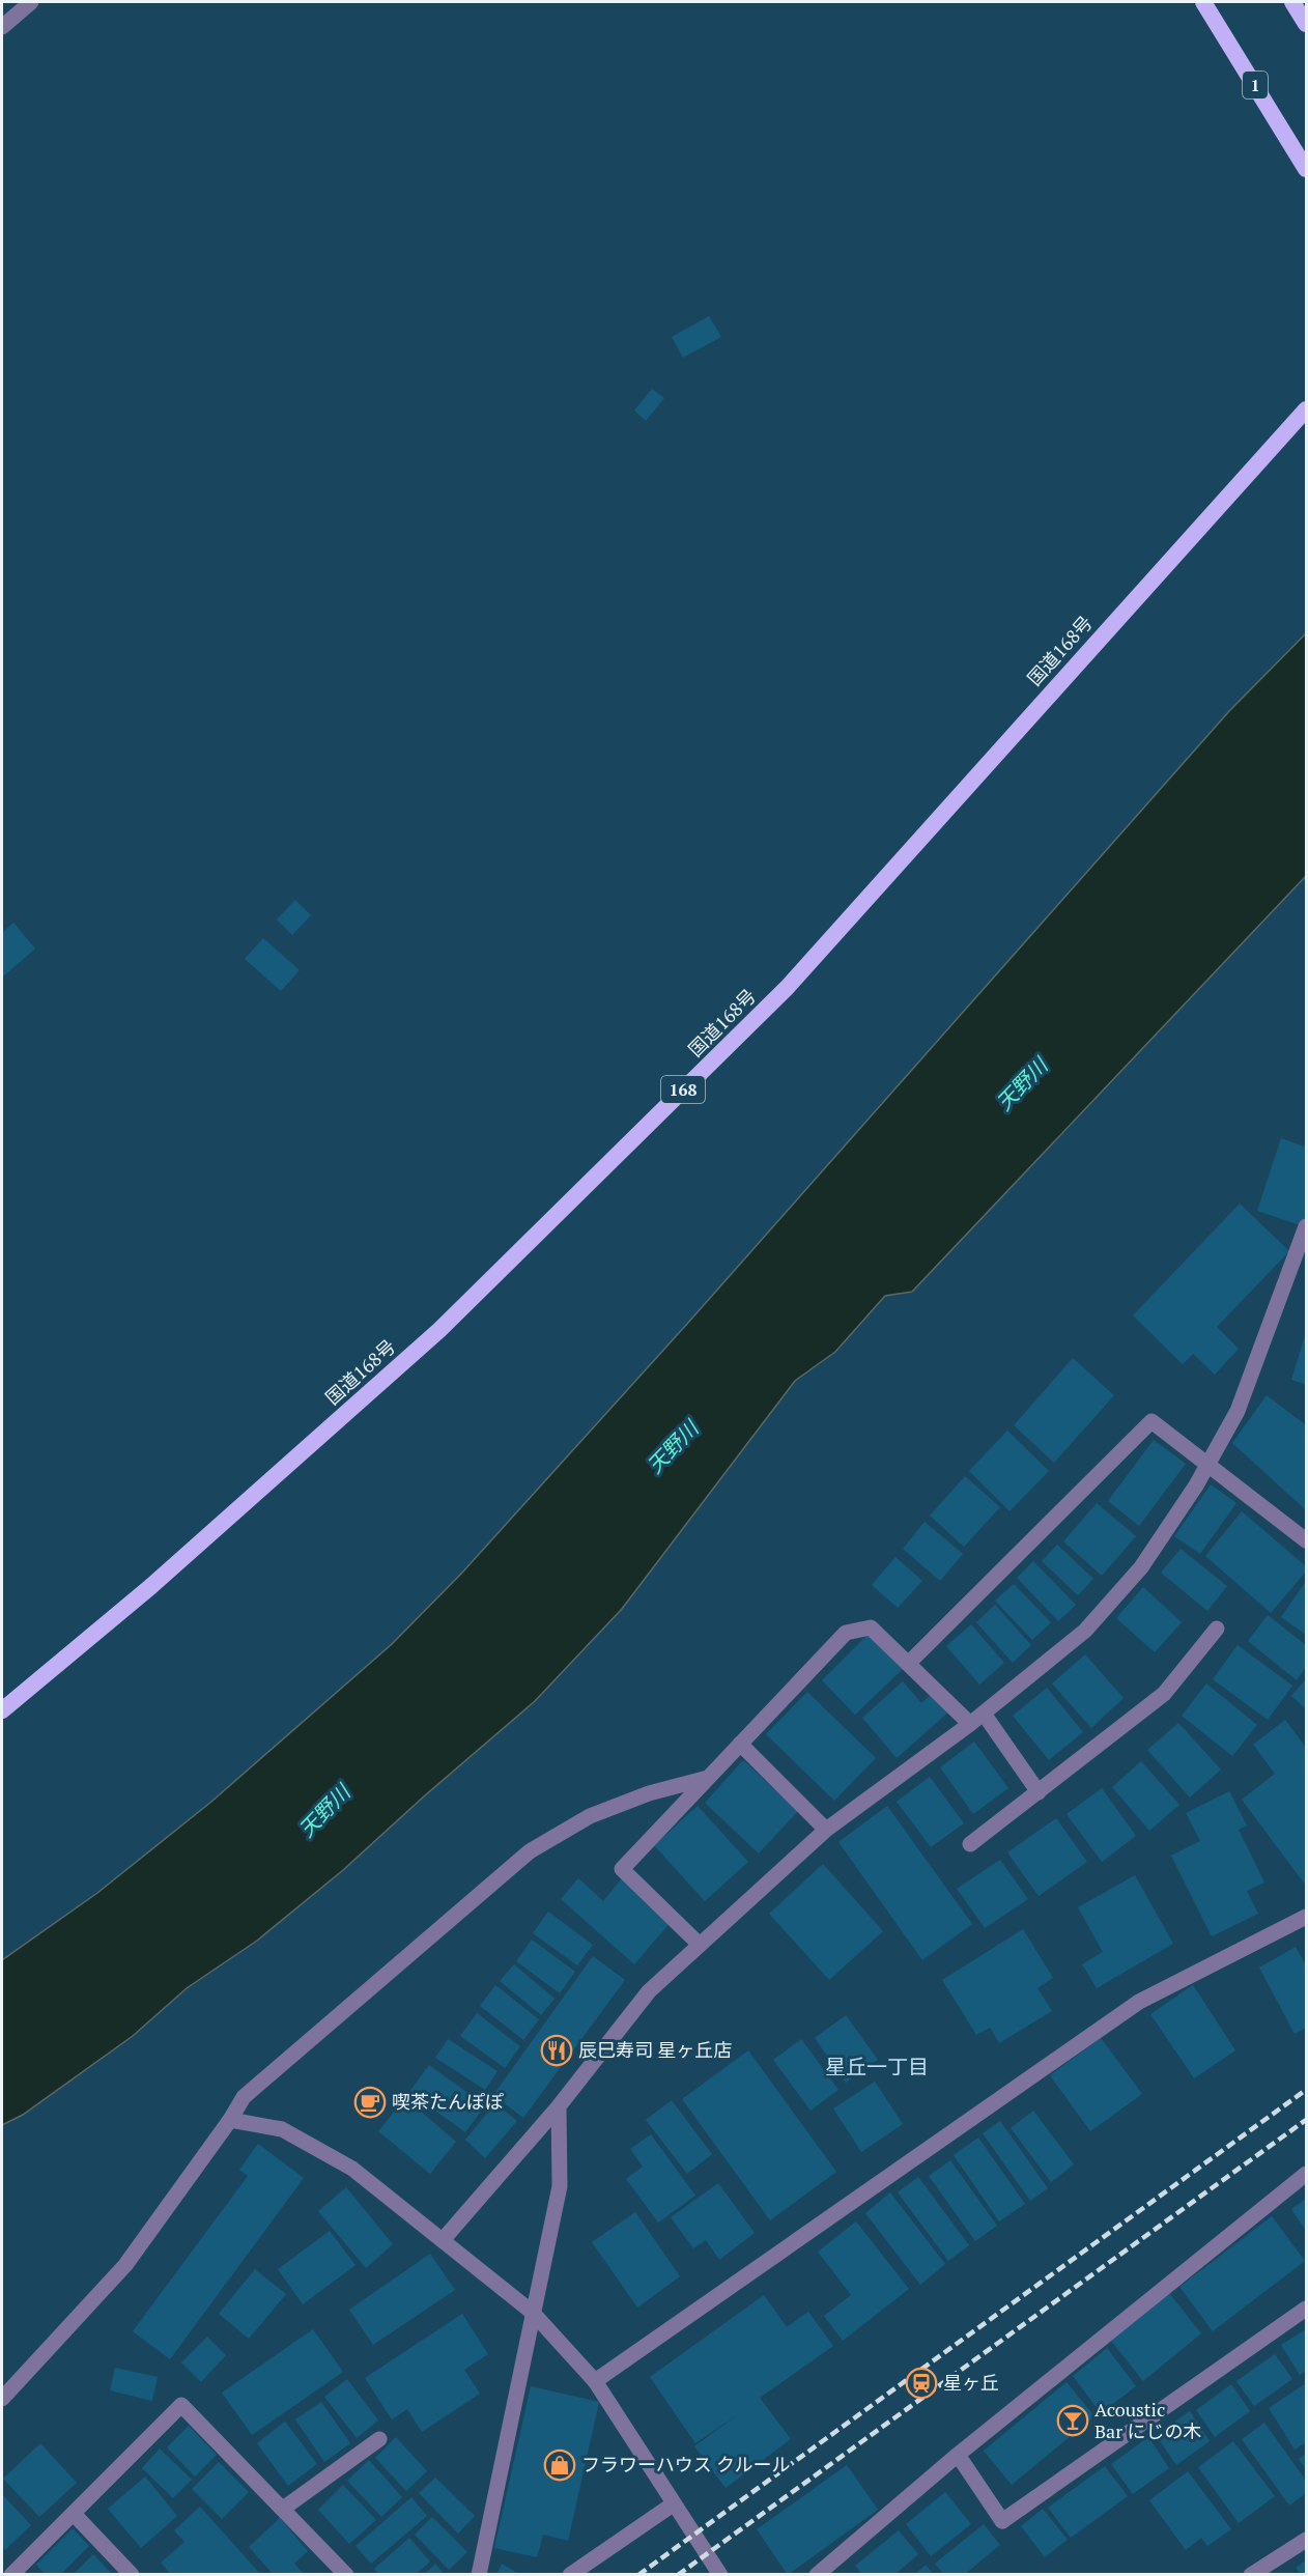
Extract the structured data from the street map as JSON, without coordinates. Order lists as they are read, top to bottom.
{
  "streets": {
    "highway": ["1", "国道168号", "168"]
  },
  "districts": ["星丘一丁目"],
  "water": ["天野川"],
  "places": {
    "restaurant": ["辰巳寿司 星ヶ丘店"],
    "cafe": ["喫茶たんぽぽ"],
    "station": ["星ヶ丘"],
    "bar": ["Acoustic Bar にじの木"],
    "shop": ["フラワーハウス クルール"]
  }
}
